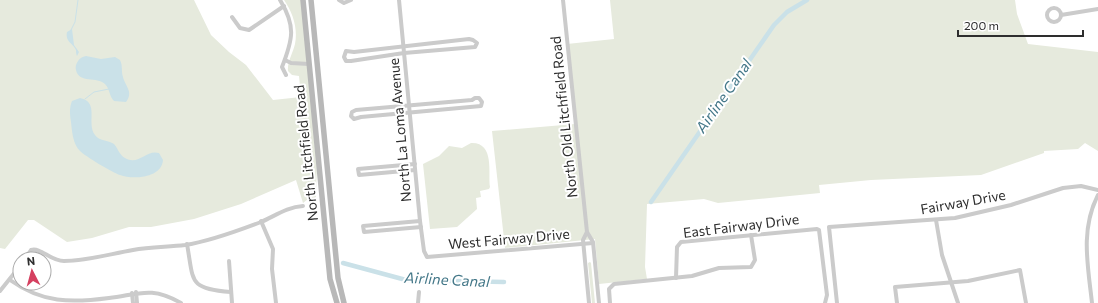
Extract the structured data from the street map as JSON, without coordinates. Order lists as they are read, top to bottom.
{
  "streets": {
    "main road": ["North Litchfield Road"],
    "street": [
      "North Old Litchfield Road",
      "North La Loma Avenue",
      "Fairway Drive",
      "East Fairway Drive",
      "West Fairway Drive"
    ]
  },
  "crossings": [
    ["North Old Litchfield Road", "West Fairway Drive"],
    ["North La Loma Avenue", "West Fairway Drive"]
  ],
  "water": ["Airline Canal"],
  "scale_bar": "200 m",
  "north": "top"
}
